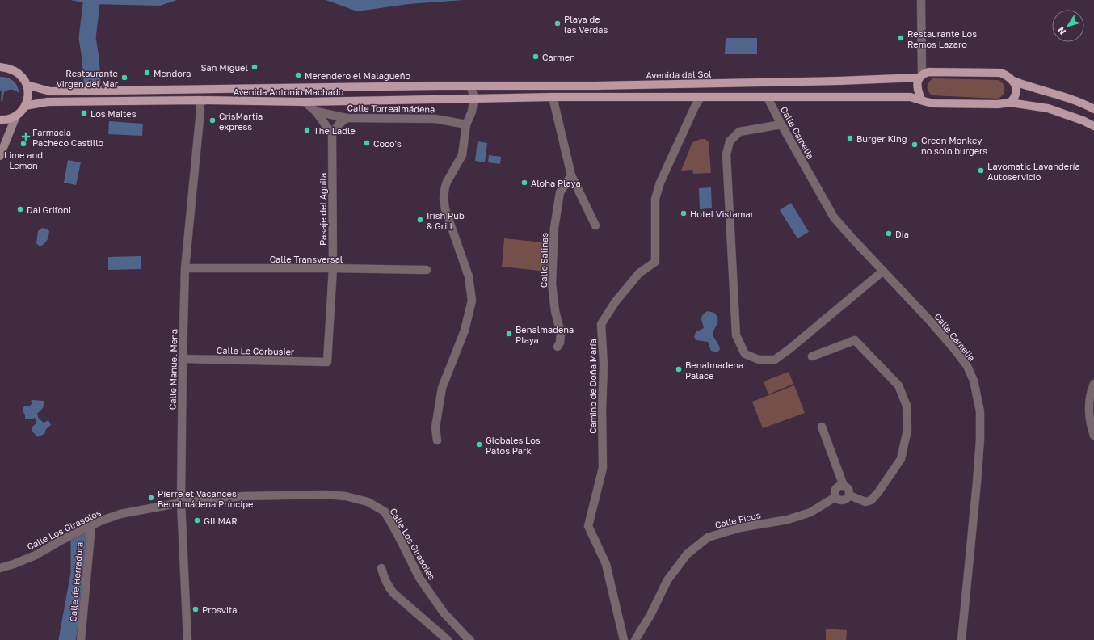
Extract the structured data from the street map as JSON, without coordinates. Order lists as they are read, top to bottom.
{
  "streets": {
    "main road": ["Avenida del Sol", "Avenida Antonio Machado"],
    "street": [
      "Calle Torrealmádena",
      "Calle Camelia",
      "Pasaje del Aguila",
      "Calle Transversal",
      "Calle Salinas",
      "Calle Le Corbusier",
      "Calle Manuel Mena",
      "Camino de Doña María",
      "Calle Ficus",
      "Calle Los Girasoles",
      "Calle de Herradura"
    ]
  },
  "crossings": [
    ["Avenida del Sol", "Avenida Antonio Machado"],
    ["Avenida Antonio Machado", "Calle Manuel Mena"],
    ["Pasaje del Aguila", "Calle Transversal"],
    ["Pasaje del Aguila", "Calle Le Corbusier"],
    ["Calle Transversal", "Calle Manuel Mena"],
    ["Calle Le Corbusier", "Calle Manuel Mena"],
    ["Calle Manuel Mena", "Calle Los Girasoles"],
    ["Calle Los Girasoles", "Calle de Herradura"]
  ],
  "places": {
    "other": [
      "Playa de las Verdas",
      "Restaurante Los Remos Lazaro",
      "Carmen",
      "San Miguel",
      "Mendora",
      "Merendero el Malagueño",
      "Restaurante Virgen del Mar",
      "CrisMartia express",
      "The Ladle",
      "Burger King",
      "Coco's",
      "Lime and Lemon",
      "Green Monkey no solo burgers",
      "Lavomatic Lavandería Autoservicio",
      "Aloha Playa",
      "Dai Grifoni",
      "Hotel Vistamar",
      "Irish Pub & Grill",
      "Dia",
      "Benalmadena Playa",
      "Benalmadena Palace",
      "Globales Los Patos Park",
      "Pierre et Vacances Benalmádena Príncipe",
      "GILMAR",
      "Prosvita"
    ],
    "transit": ["Los Maites"],
    "health": ["Farmacia Pacheco Castillo"]
  },
  "north": "bottom left"
}
